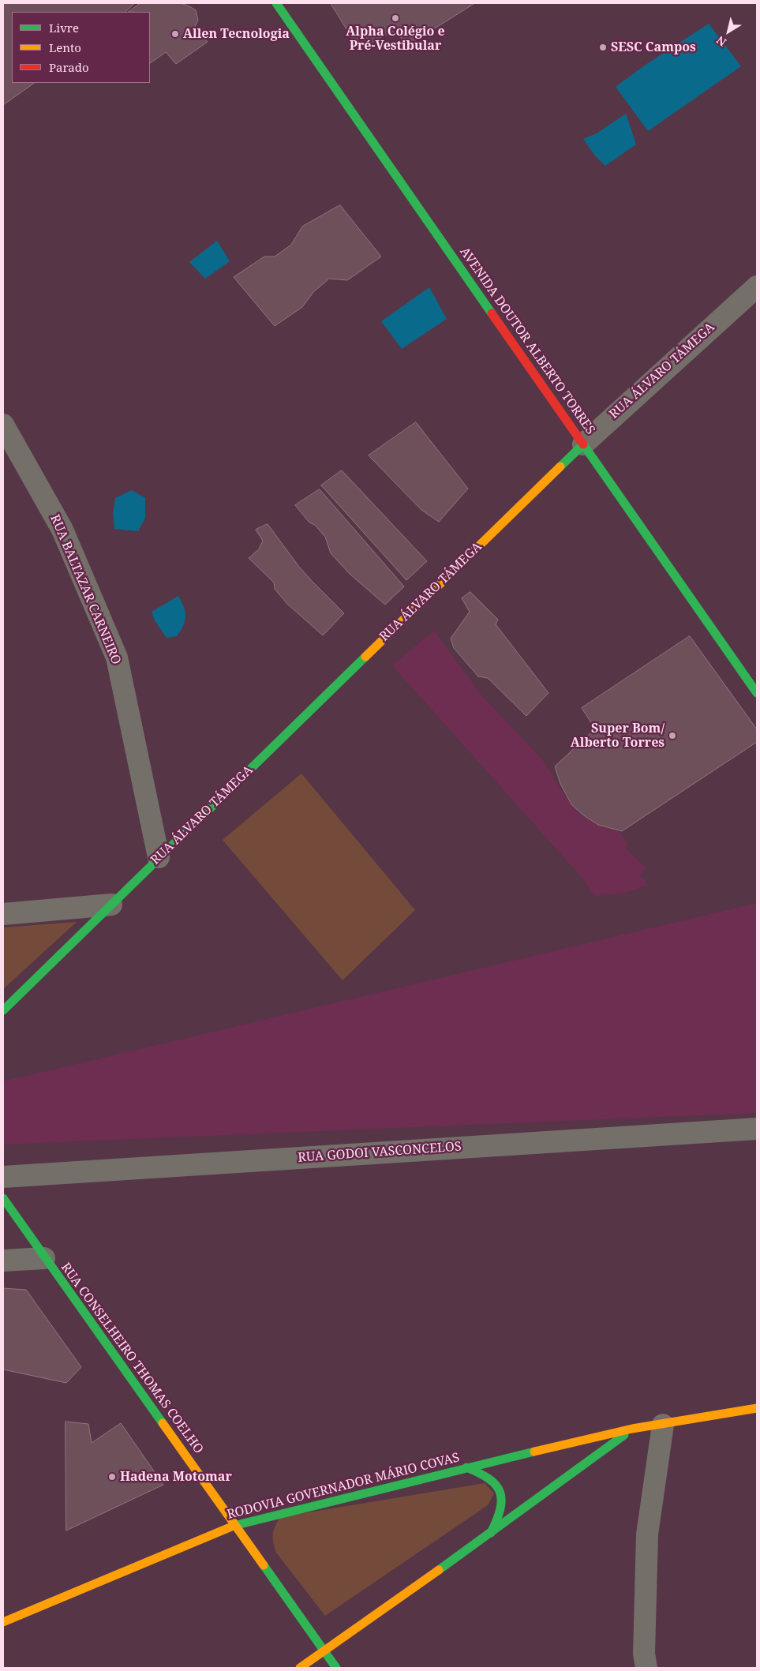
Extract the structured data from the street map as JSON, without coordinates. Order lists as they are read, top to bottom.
{
  "streets": {
    "main road": [
      "AVENIDA DOUTOR ALBERTO TORRES",
      "RUA ÁLVARO TÁMEGA",
      "RUA CONSELHEIRO THOMAS COELHO",
      "RODOVIA GOVERNADOR MÁRIO COVAS"
    ],
    "street": ["RUA BALTAZAR CARNEIRO", "RUA GODOI VASCONCELOS"]
  },
  "crossings": [
    ["AVENIDA DOUTOR ALBERTO TORRES", "RUA ÁLVARO TÁMEGA"],
    ["RUA ÁLVARO TÁMEGA", "RUA BALTAZAR CARNEIRO"],
    ["RUA CONSELHEIRO THOMAS COELHO", "RODOVIA GOVERNADOR MÁRIO COVAS"]
  ],
  "places": [
    "Alpha Colégio e Pré-Vestibular",
    "Allen Tecnologia",
    "SESC Campos",
    "Super Bom/ Alberto Torres",
    "Hadena Motomar"
  ],
  "legend": ["Livre", "Lento", "Parado"],
  "north": "bottom left"
}
